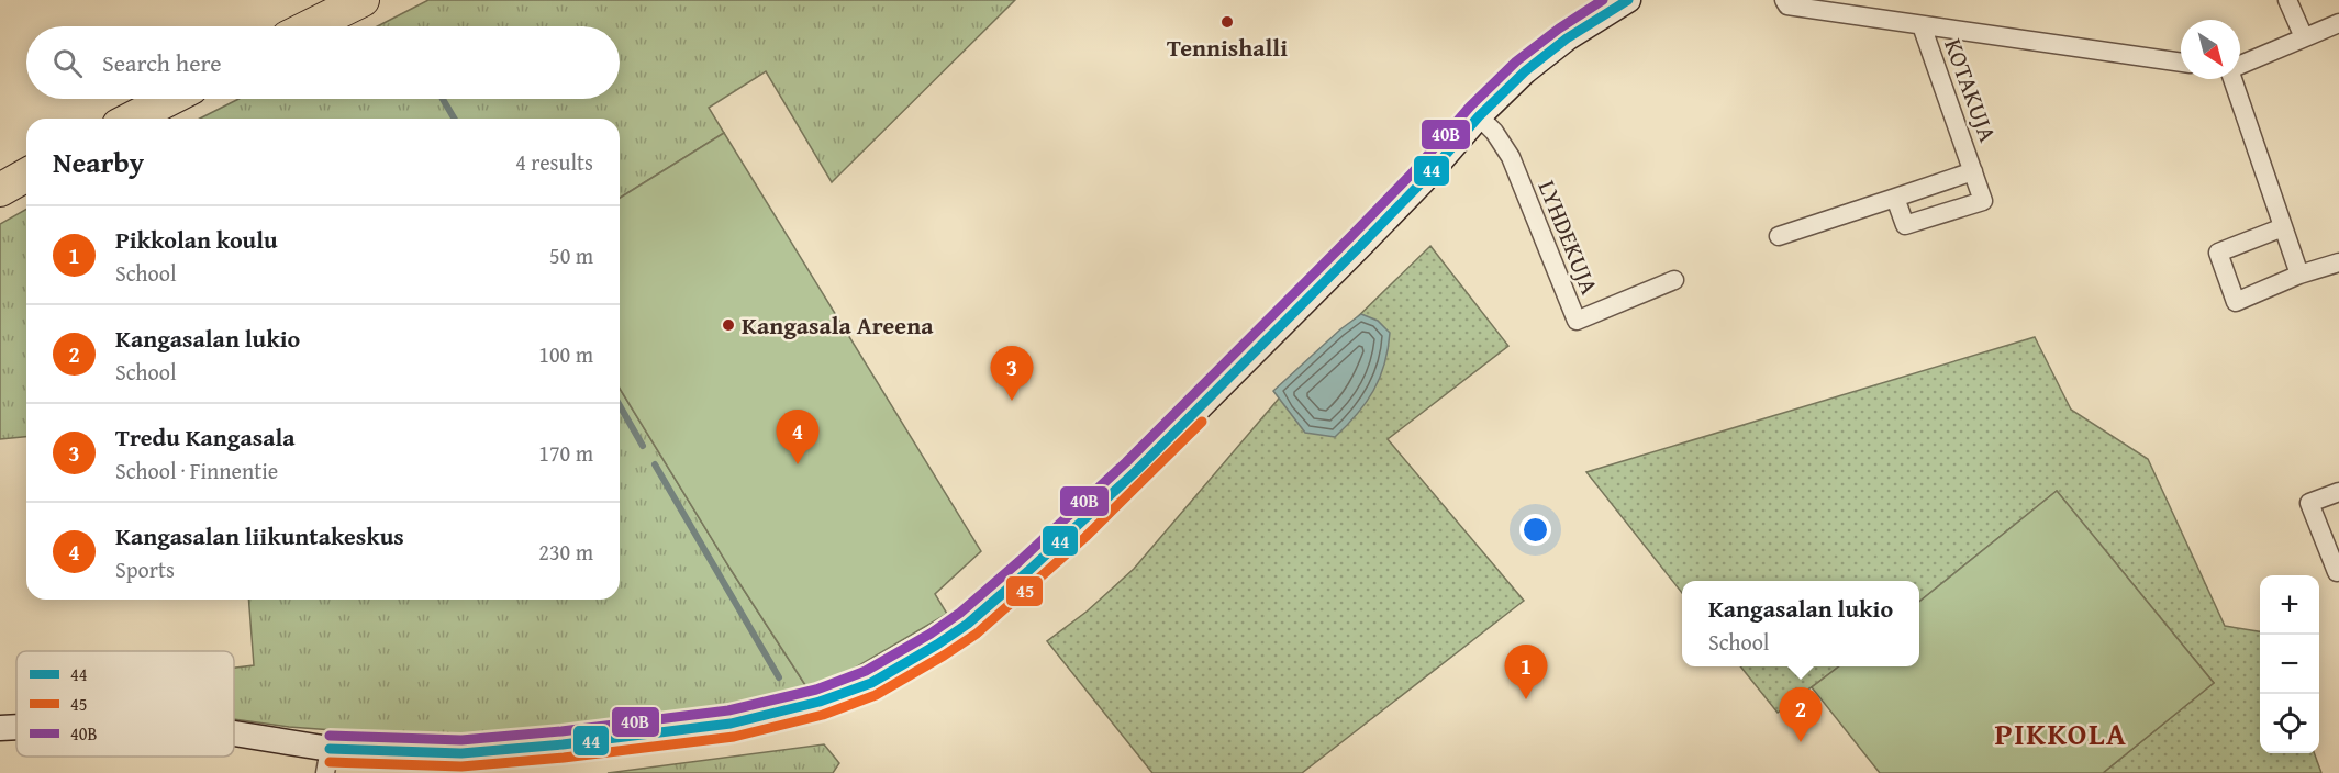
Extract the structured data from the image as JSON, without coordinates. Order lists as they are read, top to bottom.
{
  "streets": {
    "street": ["KOTAKUJA", "LYHDEKUJA"]
  },
  "districts": ["PIKKOLA"],
  "places": ["Tennishalli", "Kangasala Areena"],
  "lines": ["transit line 44", "transit line 40B", "transit line 45"],
  "legend": ["44", "45", "40B"],
  "north": "bottom right",
  "page": {
    "search": "Search here",
    "heading": ["Nearby", "4 results"],
    "list": [
      {
        "mark": "1",
        "name": "Pikkolan koulu",
        "note": "School",
        "value": "50 m"
      },
      {
        "mark": "2",
        "name": "Kangasalan lukio",
        "note": "School",
        "value": "100 m"
      },
      {
        "mark": "3",
        "name": "Tredu Kangasala",
        "note": "School · Finnentie",
        "value": "170 m"
      },
      {
        "mark": "4",
        "name": "Kangasalan liikuntakeskus",
        "note": "Sports",
        "value": "230 m"
      }
    ],
    "pins": [
      "3",
      "4",
      "1",
      "2"
    ],
    "map_buttons": ["+", "−"],
    "popup": ["Kangasalan lukio", "School"]
  }
}
